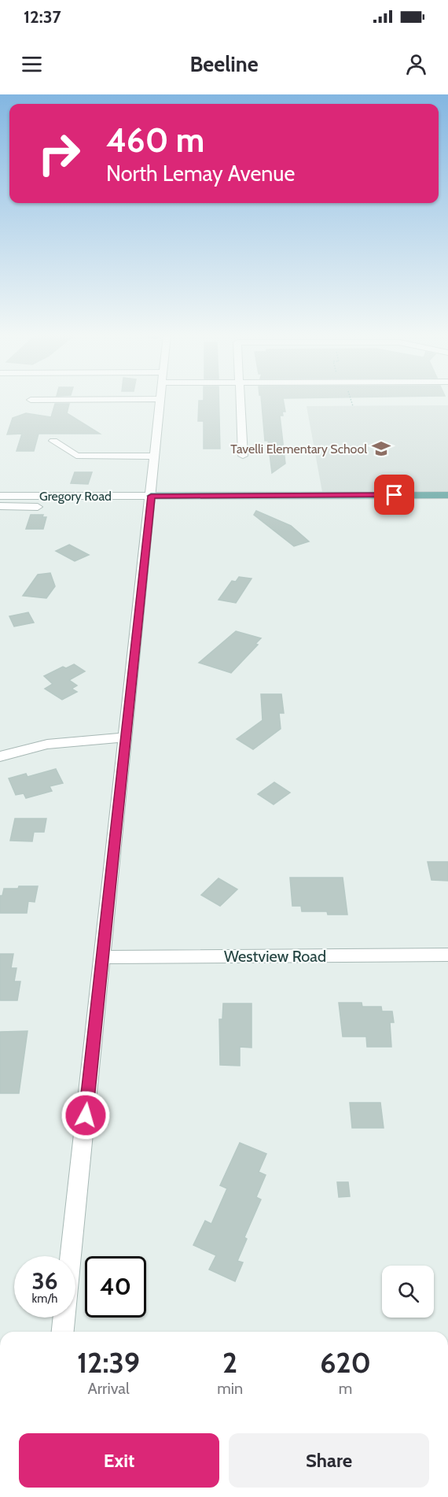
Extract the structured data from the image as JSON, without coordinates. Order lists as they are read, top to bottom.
{
  "streets": {
    "street": ["Gregory Road", "Westview Road"]
  },
  "places": {
    "school or university": ["Tavelli Elementary School"]
  },
  "page": {
    "status": "12:37",
    "header": "Beeline",
    "turn": ["460 m", "North Lemay Avenue"],
    "speed": "36 km/h",
    "limit": "40",
    "eta": [
      "12:39",
      "Arrival",
      "2",
      "min",
      "620",
      "m"
    ],
    "buttons": ["Exit", "Share"]
  }
}
